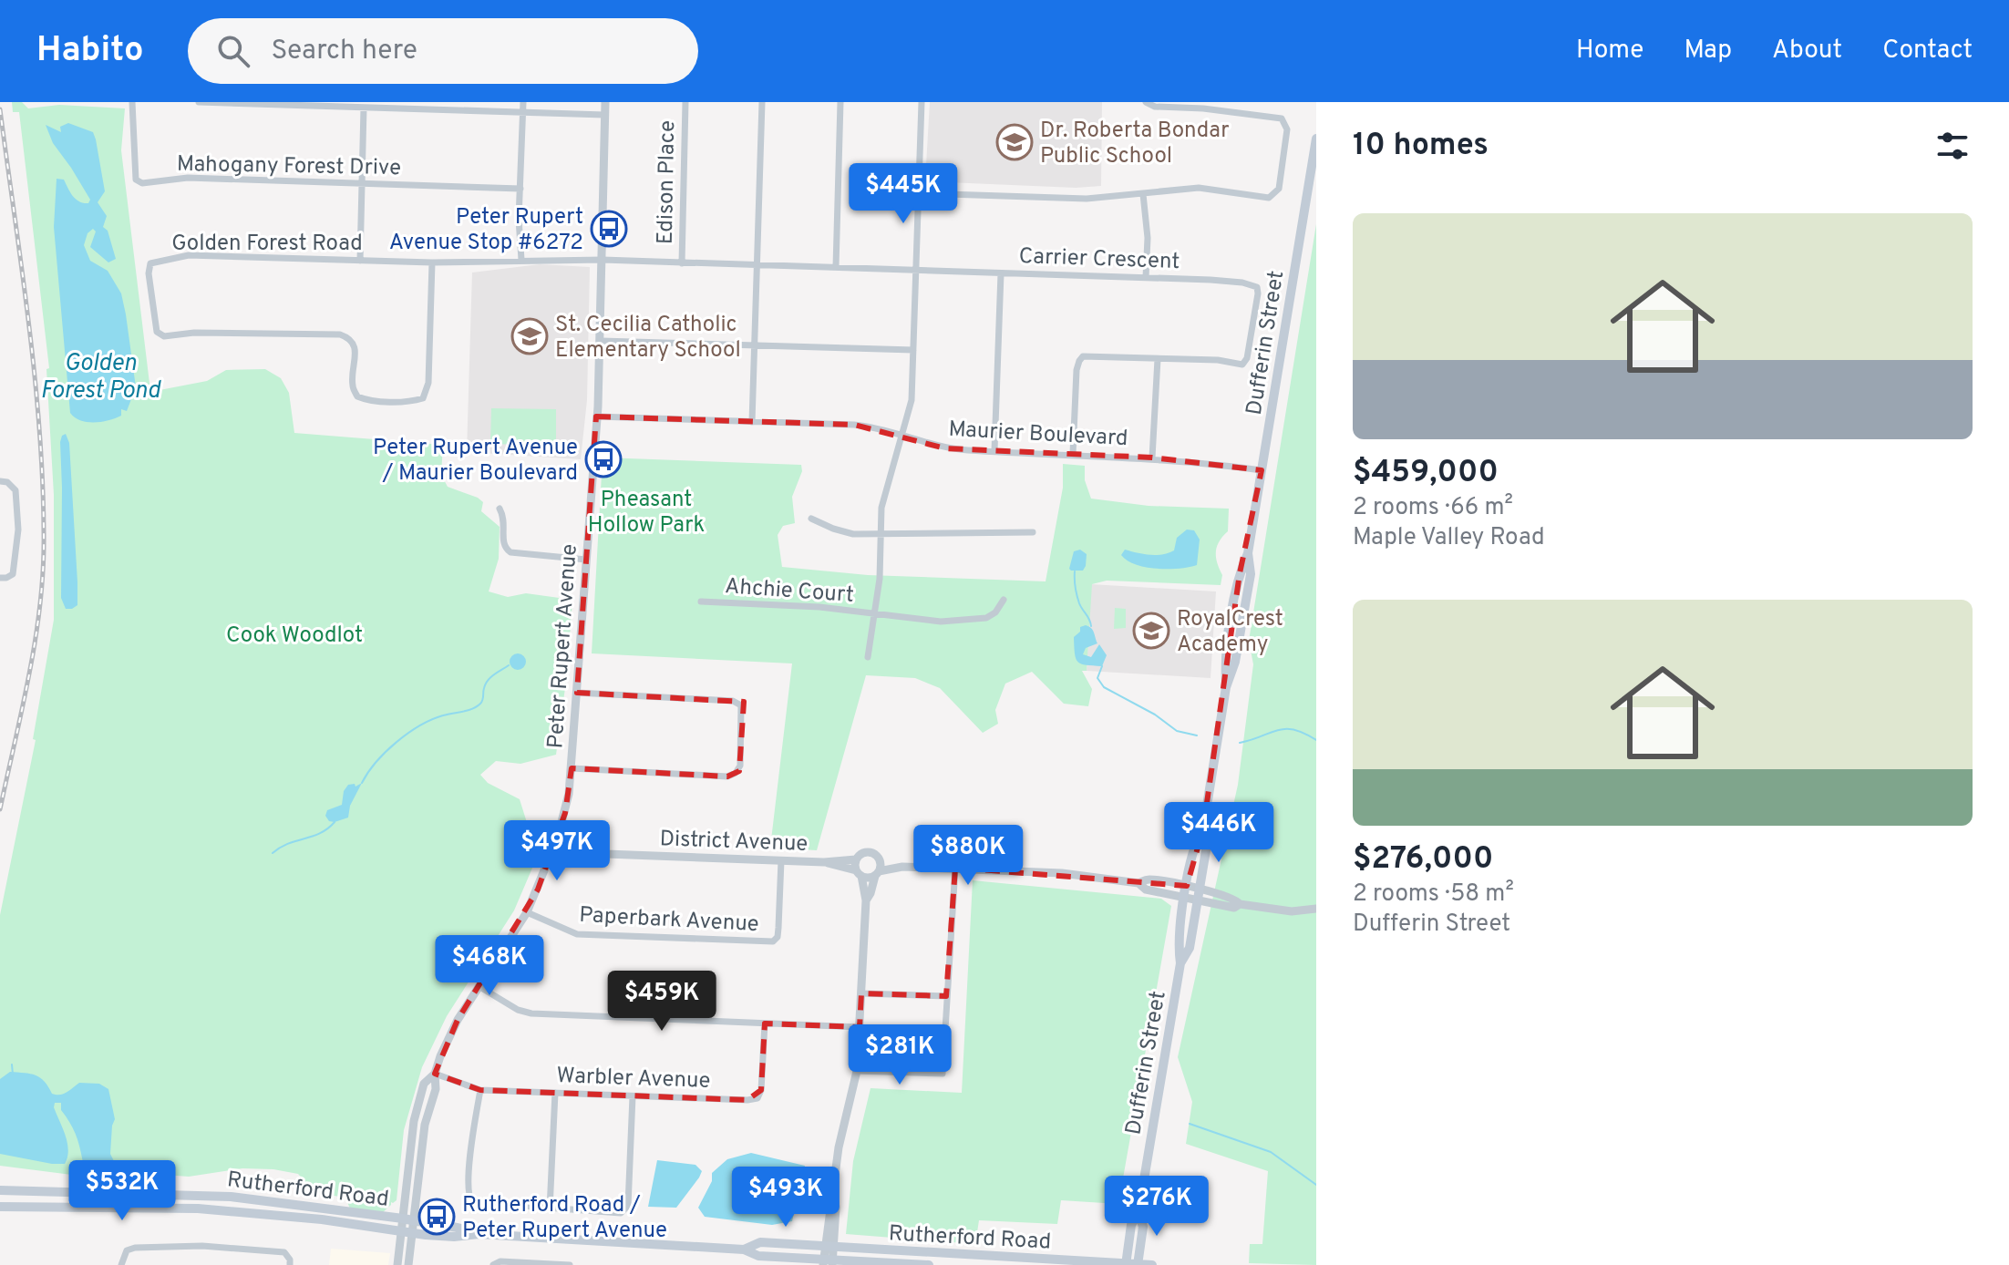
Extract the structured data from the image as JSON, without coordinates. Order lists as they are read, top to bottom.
{
  "streets": {
    "main road": ["Dufferin Street", "Rutherford Road"],
    "street": [
      "Mahogany Forest Drive",
      "Edison Place",
      "Golden Forest Road",
      "Carrier Crescent",
      "Maurier Boulevard",
      "Ahchie Court",
      "Peter Rupert Avenue",
      "District Avenue",
      "Paperbark Avenue",
      "Warbler Avenue"
    ]
  },
  "crossings": [
    ["Edison Place", "Carrier Crescent"],
    ["Golden Forest Road", "Carrier Crescent"],
    ["Golden Forest Road", "Peter Rupert Avenue"],
    ["Carrier Crescent", "Maurier Boulevard"],
    ["Carrier Crescent", "Peter Rupert Avenue"],
    ["Dufferin Street", "Maurier Boulevard"],
    ["Dufferin Street", "Rutherford Road"],
    ["Maurier Boulevard", "Peter Rupert Avenue"],
    ["Peter Rupert Avenue", "District Avenue"],
    ["Peter Rupert Avenue", "Paperbark Avenue"],
    ["Peter Rupert Avenue", "Warbler Avenue"],
    ["Peter Rupert Avenue", "Rutherford Road"],
    ["District Avenue", "Paperbark Avenue"]
  ],
  "water": ["Golden Forest Pond"],
  "parks": ["Pheasant Hollow Park", "Cook Woodlot"],
  "places": {
    "school or university": ["Dr. Roberta Bondar Public School", "St. Cecilia Catholic Elementary School", "RoyalCrest Academy"],
    "bus stop": ["Peter Rupert Avenue Stop #6272", "Peter Rupert Avenue / Maurier Boulevard", "Rutherford Road / Peter Rupert Avenue"]
  },
  "page": {
    "header": "Habito",
    "search": "Search here",
    "nav": [
      "Home",
      "Map",
      "About",
      "Contact"
    ],
    "heading": "10 homes",
    "price": [
      "$445K",
      "$446K",
      "$497K",
      "$880K",
      "$468K",
      "$459K",
      "$281K",
      "$532K",
      "$493K",
      "$276K"
    ],
    "list": [
      {
        "name": "$459,000",
        "note": "2 rooms · 66 m² · Maple Valley Road"
      },
      {
        "name": "$276,000",
        "note": "2 rooms · 58 m² · Dufferin Street"
      }
    ]
  }
}
